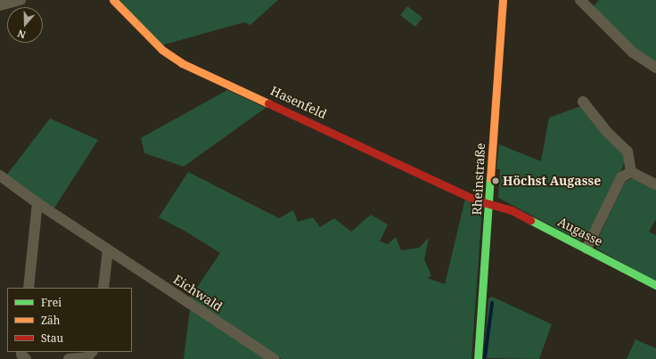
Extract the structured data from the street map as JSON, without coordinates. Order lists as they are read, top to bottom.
{
  "streets": {
    "street": [
      "Hasenfeld",
      "Rheinstraße",
      "Augasse",
      "Eichwald"
    ]
  },
  "crossings": [
    ["Hasenfeld", "Rheinstraße"],
    ["Hasenfeld", "Augasse"],
    ["Rheinstraße", "Augasse"]
  ],
  "places": ["Höchst Augasse"],
  "legend": ["Frei", "Zäh", "Stau"],
  "north": "bottom"
}
